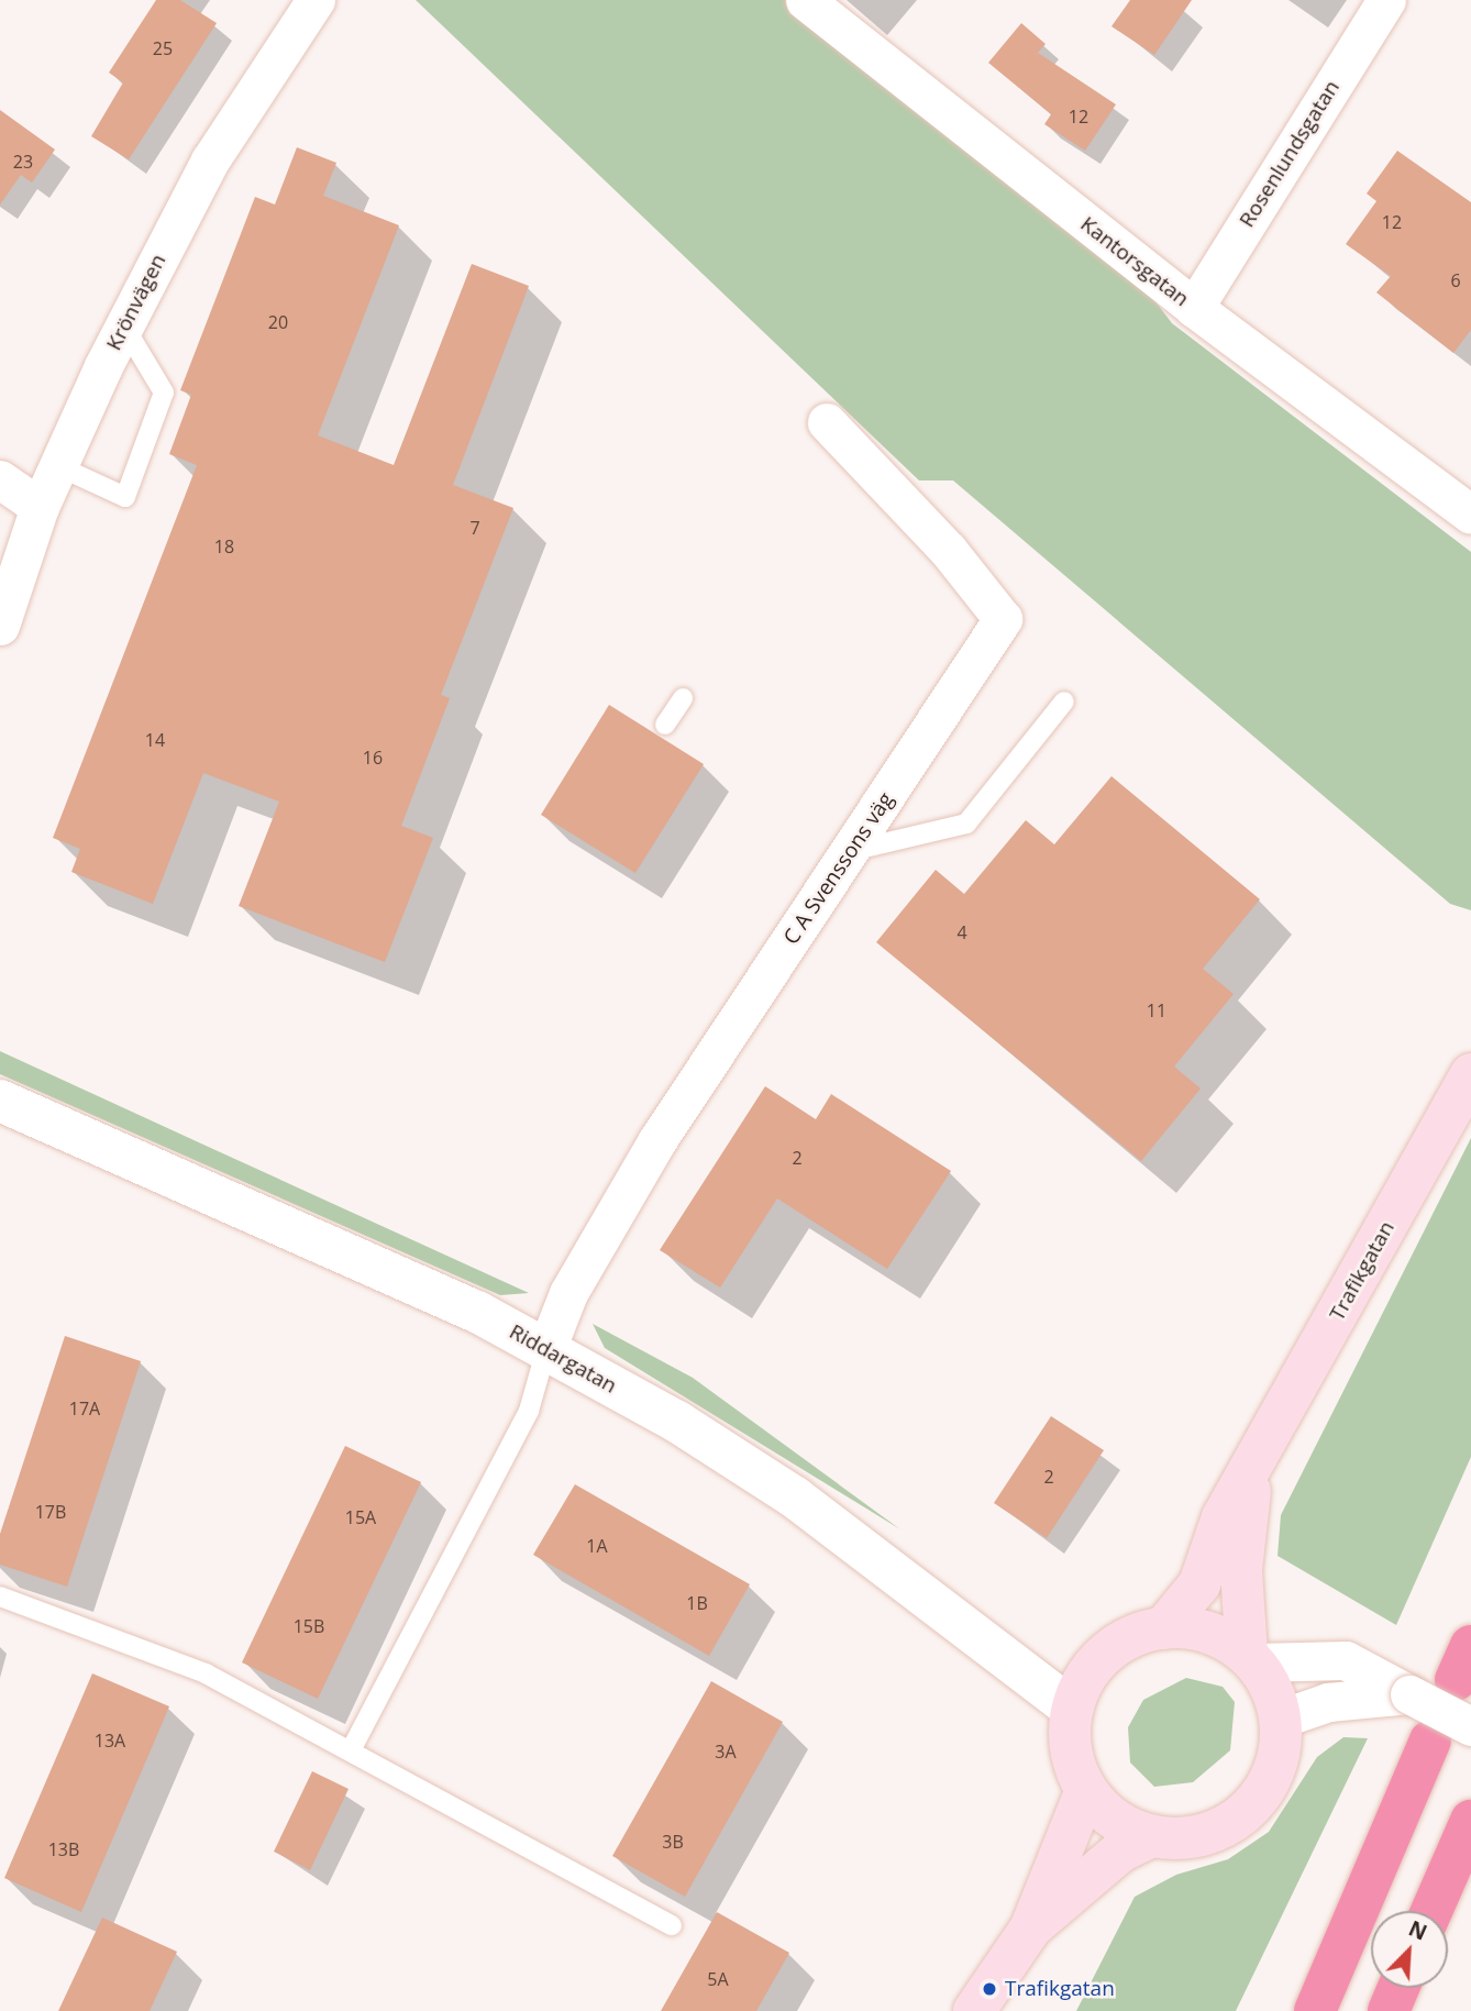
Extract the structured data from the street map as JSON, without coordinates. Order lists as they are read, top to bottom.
{
  "streets": {
    "main road": ["Trafikgatan"],
    "street": [
      "Rosenlundsgatan",
      "Kantorsgatan",
      "Krönvägen",
      "C A Svenssons väg",
      "Riddargatan"
    ]
  },
  "crossings": [
    ["Rosenlundsgatan", "Kantorsgatan"],
    ["C A Svenssons väg", "Riddargatan"],
    ["Trafikgatan", "Riddargatan"]
  ],
  "places": ["Trafikgatan"],
  "house_numbers": [
    "25",
    "12",
    "23",
    "12",
    "6",
    "20",
    "7",
    "18",
    "14",
    "16",
    "4",
    "11",
    "2",
    "17A",
    "2",
    "17B",
    "15A",
    "1A",
    "1B",
    "15B",
    "13A",
    "3A",
    "3B",
    "13B",
    "5A"
  ],
  "north": "top right"
}
